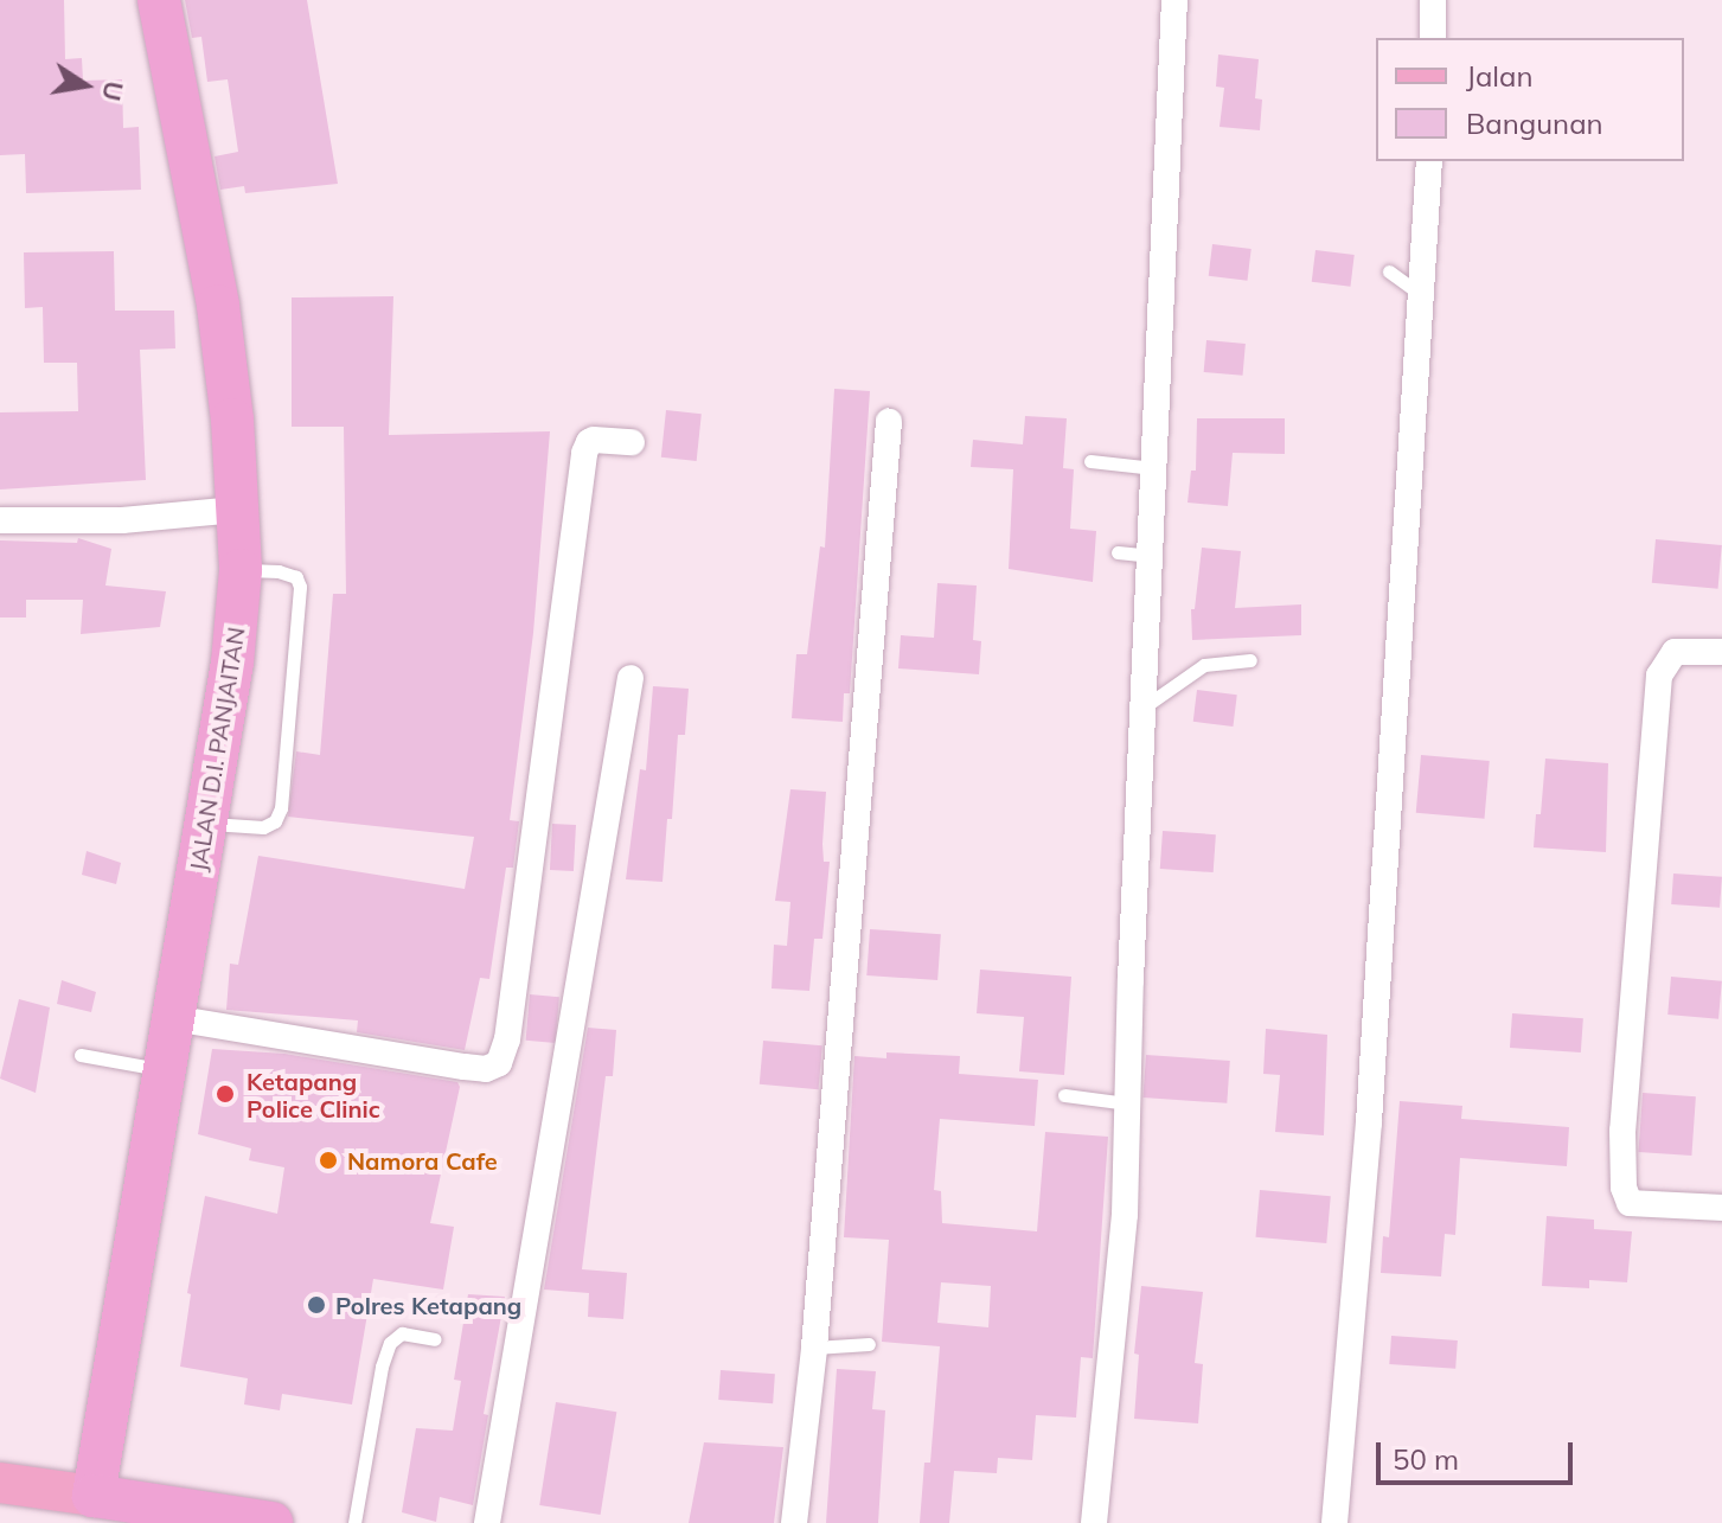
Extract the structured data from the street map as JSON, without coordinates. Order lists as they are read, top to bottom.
{
  "streets": {
    "highway": ["JALAN D.I. PANJAITAN"]
  },
  "places": ["Ketapang Police Clinic", "Namora Cafe", "Polres Ketapang"],
  "legend": ["Jalan", "Bangunan"],
  "scale_bar": "50 m",
  "north": "right"
}
